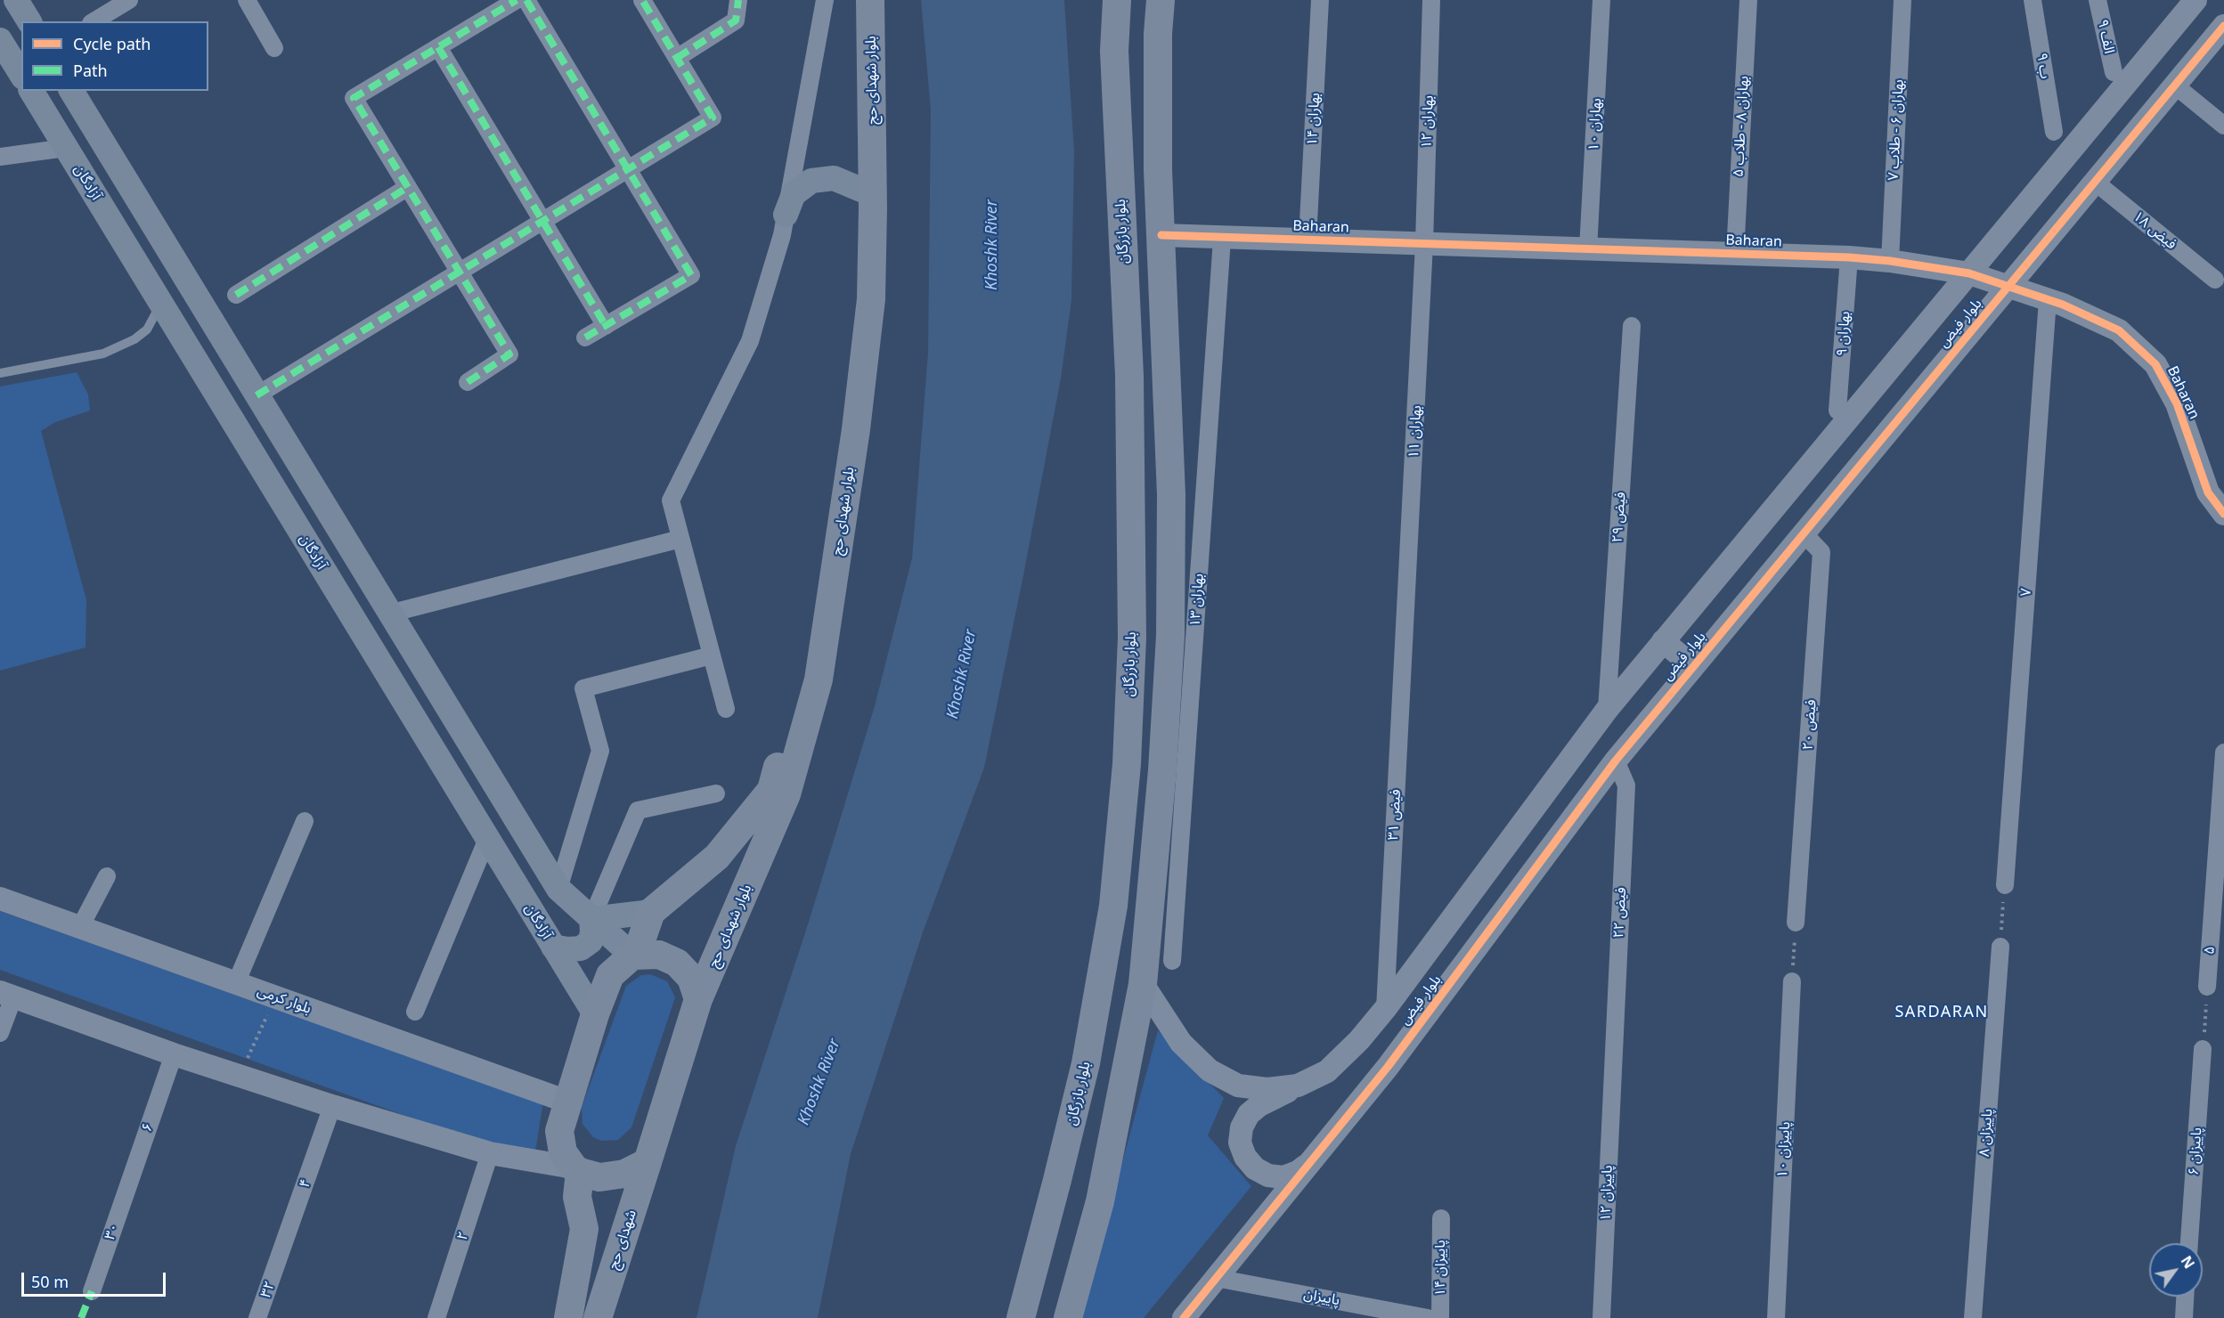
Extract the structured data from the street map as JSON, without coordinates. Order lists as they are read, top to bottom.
{
  "streets": {
    "main road": [
      "بلوار شهدای حج",
      "آزادگان",
      "بلوار بازرگان",
      "شهدای حج"
    ],
    "street": [
      "۹ الف",
      "۹ ب",
      "بهاران ۱۴",
      "بهاران ۱۲",
      "بهاران ۱۰",
      "بهاران ۸ - طلاب ۵",
      "بهاران ۶ - طلاب ۷",
      "Baharan",
      "فیض ۱۸",
      "بلوار فیض",
      "بهاران ۹",
      "بهاران ۱۱",
      "فیض ۲۹",
      "۷",
      "بهاران ۱۳",
      "فیض ۲۰",
      "فیض ۳۱",
      "فیض ۲۲",
      "۵",
      "بلوار کرمی",
      "۶",
      "پاییزان ۸",
      "پاییزان ۱۰",
      "پاییزان ۶",
      "۴",
      "پاییزان ۱۲",
      "۳۰",
      "۲",
      "پاییزان ۱۴",
      "۳۲",
      "پاییزان"
    ]
  },
  "crossings": [
    ["بلوار شهدای حج", "شهدای حج"],
    ["بهاران ۱۴", "Baharan"],
    ["بهاران ۱۲", "Baharan"],
    ["بهاران ۱۲", "بهاران ۱۱"],
    ["بهاران ۱۰", "Baharan"],
    ["بهاران ۸ - طلاب ۵", "Baharan"],
    ["بهاران ۶ - طلاب ۷", "Baharan"],
    ["Baharan", "بلوار فیض"],
    ["Baharan", "بهاران ۹"],
    ["Baharan", "بهاران ۱۱"],
    ["Baharan", "۷"],
    ["Baharan", "بهاران ۱۳"],
    ["فیض ۱۸", "بلوار فیض"],
    ["بلوار فیض", "فیض ۲۹"],
    ["بلوار فیض", "فیض ۲۰"],
    ["بلوار فیض", "فیض ۳۱"],
    ["بلوار فیض", "فیض ۲۲"],
    ["بلوار فیض", "پاییزان"],
    ["بهاران ۱۱", "فیض ۳۱"],
    ["فیض ۲۲", "پاییزان ۱۲"],
    ["۶", "۳۰"],
    ["۴", "۳۲"]
  ],
  "districts": ["SARDARAN"],
  "water": ["Khoshk River"],
  "legend": ["Cycle path", "Path"],
  "scale_bar": "50 m",
  "north": "top right"
}
